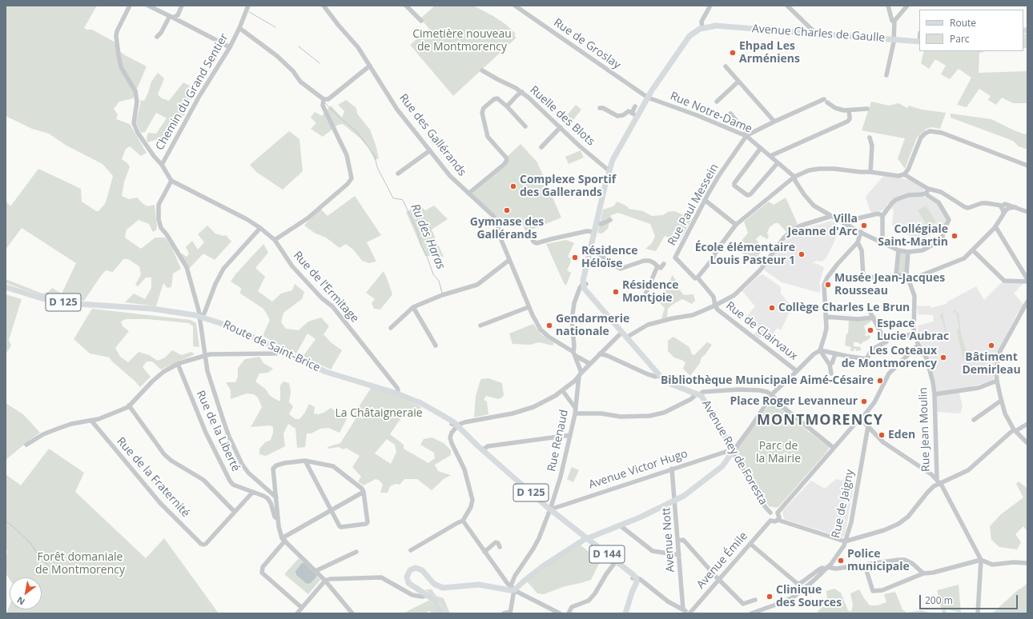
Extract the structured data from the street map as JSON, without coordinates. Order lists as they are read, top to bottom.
{
  "streets": {
    "main road": [
      "Avenue Charles de Gaulle",
      "D 125",
      "Route de Saint-Brice",
      "Avenue Rey de Foresta",
      "D 144"
    ],
    "street": [
      "Rue de Groslay",
      "Chemin du Grand Sentier",
      "Rue Notre-Dame",
      "Ruelle des Blots",
      "Rue des Gallérands",
      "Rue Paul Messein",
      "Rue de l'Ermitage",
      "Rue de Clairvaux",
      "Rue Jean Moulin",
      "Rue de la Liberté",
      "Rue Renaud",
      "Avenue Victor Hugo",
      "Rue de la Fraternité",
      "Rue de Jaigny",
      "Avenue Nott",
      "Avenue Émile"
    ]
  },
  "crossings": [
    ["Rue de Groslay", "Rue Notre-Dame"],
    ["Rue Notre-Dame", "Rue Paul Messein"],
    ["Rue Paul Messein", "Rue de Clairvaux"],
    ["Rue de l'Ermitage", "Route de Saint-Brice"],
    ["D 125", "Route de Saint-Brice"],
    ["Route de Saint-Brice", "Rue Renaud"],
    ["Route de Saint-Brice", "Avenue Victor Hugo"],
    ["Route de Saint-Brice", "D 144"],
    ["Rue Renaud", "Avenue Victor Hugo"],
    ["Avenue Rey de Foresta", "Avenue Victor Hugo"],
    ["Avenue Rey de Foresta", "Avenue Émile"],
    ["Avenue Victor Hugo", "Avenue Nott"]
  ],
  "districts": ["MONTMORENCY"],
  "water": ["Ru des Haras"],
  "parks": [
    "Cimetière nouveau de Montmorency",
    "La Châtaigneraie",
    "Parc de la Mairie",
    "Forêt domaniale de Montmorency"
  ],
  "places": [
    "Ehpad Les Arméniens",
    "Complexe Sportif des Gallerands",
    "Gymnase des Gallérands",
    "Villa Jeanne d'Arc",
    "Collégiale Saint-Martin",
    "École élémentaire Louis Pasteur 1",
    "Résidence Héloïse",
    "Musée Jean-Jacques Rousseau",
    "Résidence Montjoie",
    "Collège Charles Le Brun",
    "Gendarmerie nationale",
    "Espace Lucie Aubrac",
    "Bâtiment Demirleau",
    "Les Coteaux de Montmorency",
    "Bibliothèque Municipale Aimé-Césaire",
    "Place Roger Levanneur",
    "Eden",
    "Police municipale",
    "Clinique des Sources"
  ],
  "legend": ["Route", "Parc"],
  "scale_bar": "200 m",
  "north": "bottom left"
}
